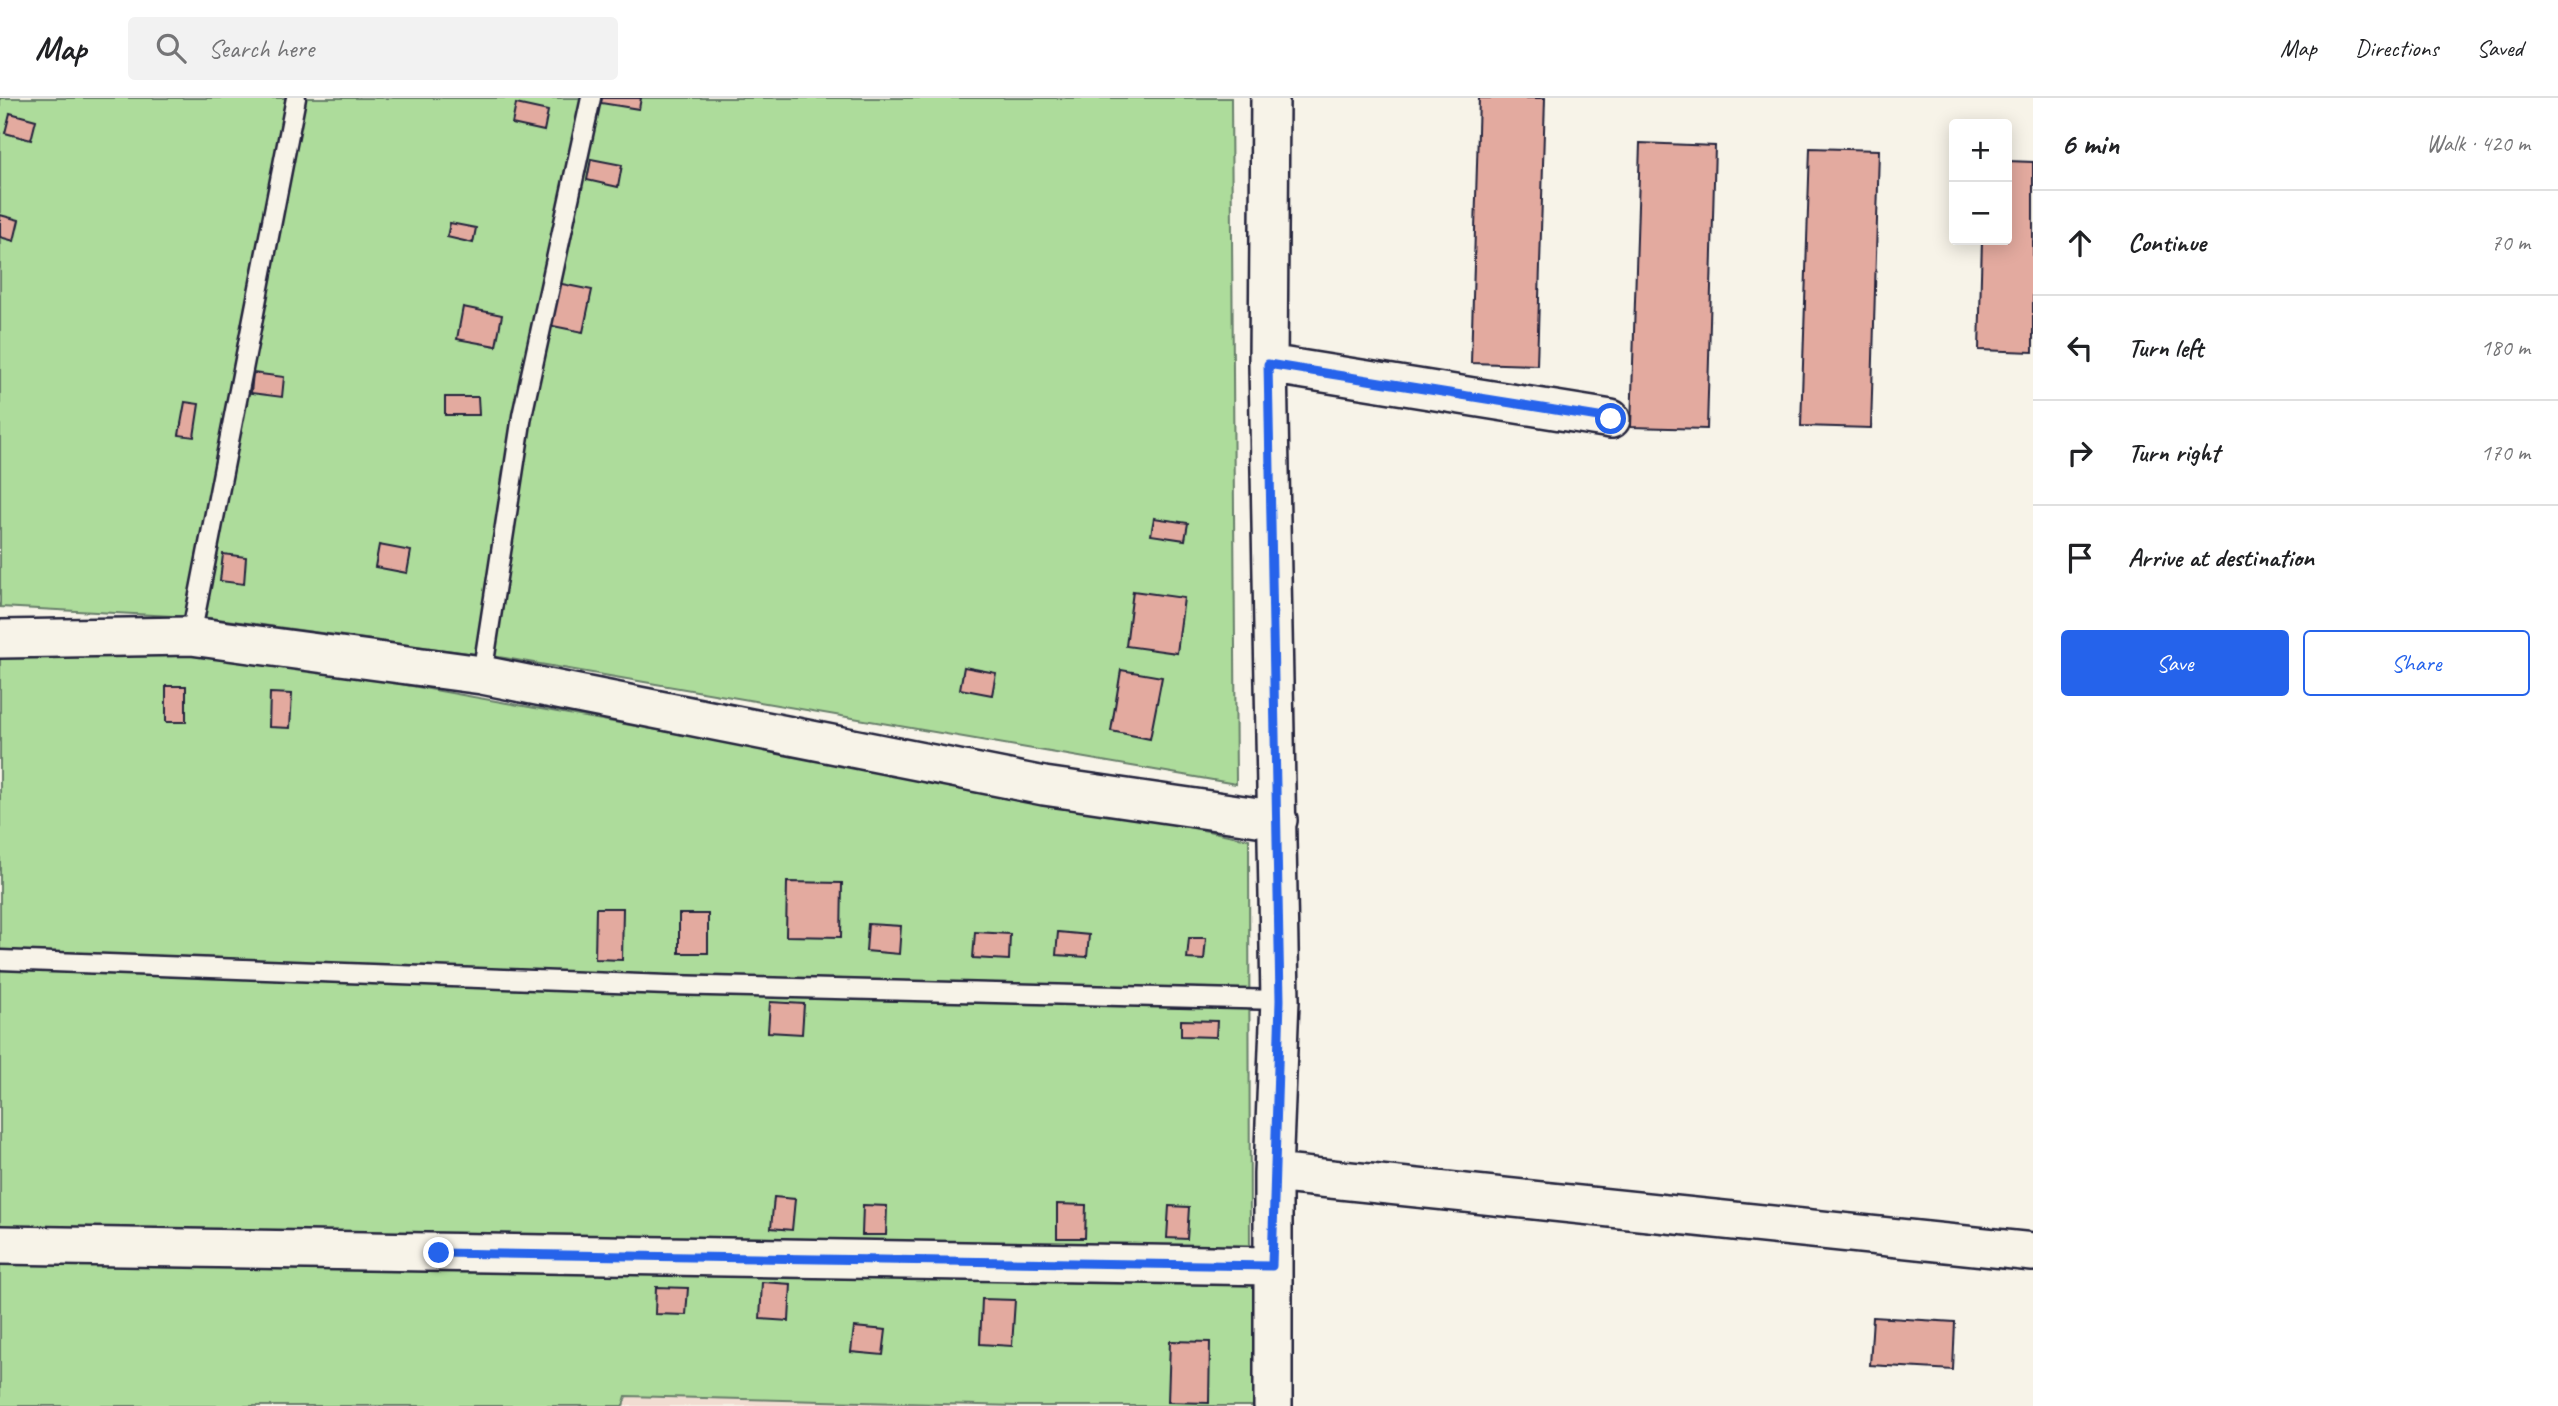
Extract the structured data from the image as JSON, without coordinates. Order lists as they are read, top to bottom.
{
  "page": {
    "header": "Map",
    "search": "Search here",
    "nav": ["Map", "Directions", "Saved"],
    "heading": ["6 min", "Walk · 420 m"],
    "map_buttons": ["+", "−"],
    "list": [
      ["Continue", "70 m"],
      ["Turn left", "180 m"],
      ["Turn right", "170 m"],
      "Arrive at destination"
    ],
    "buttons": ["Save", "Share"]
  }
}
